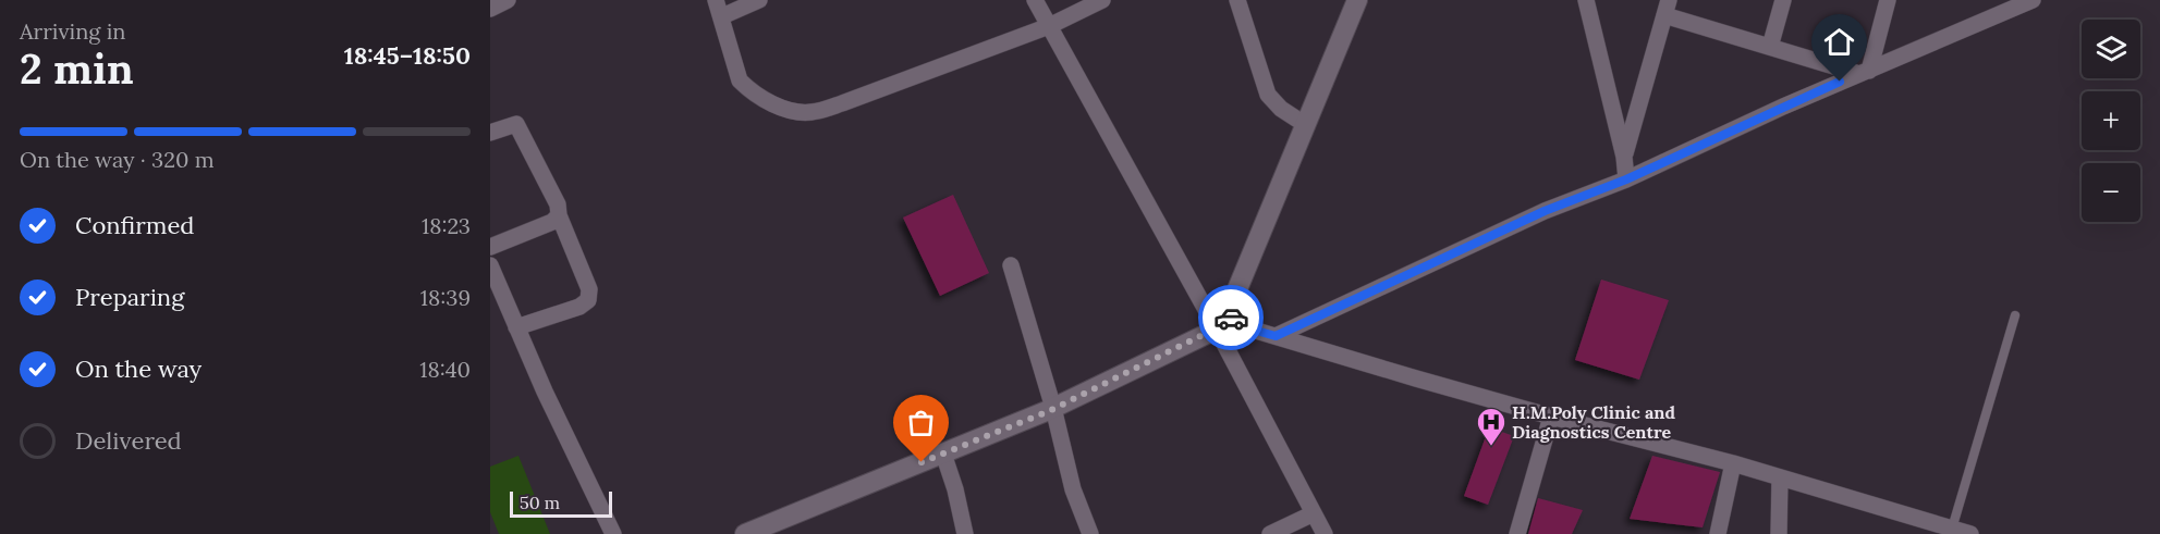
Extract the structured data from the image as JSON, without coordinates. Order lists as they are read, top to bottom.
{
  "places": {
    "hospital": ["H.M.Poly Clinic and Diagnostics Centre"]
  },
  "scale_bar": "50 m",
  "page": {
    "heading": ["2 min", "Arriving in", "18:45–18:50"],
    "map_buttons": ["+", "−"],
    "bar": "On the way · 320 m",
    "list": [
      ["Confirmed", "18:23"],
      ["Preparing", "18:39"],
      ["On the way", "18:40"],
      "Delivered"
    ],
    "scale": "50 m"
  }
}
